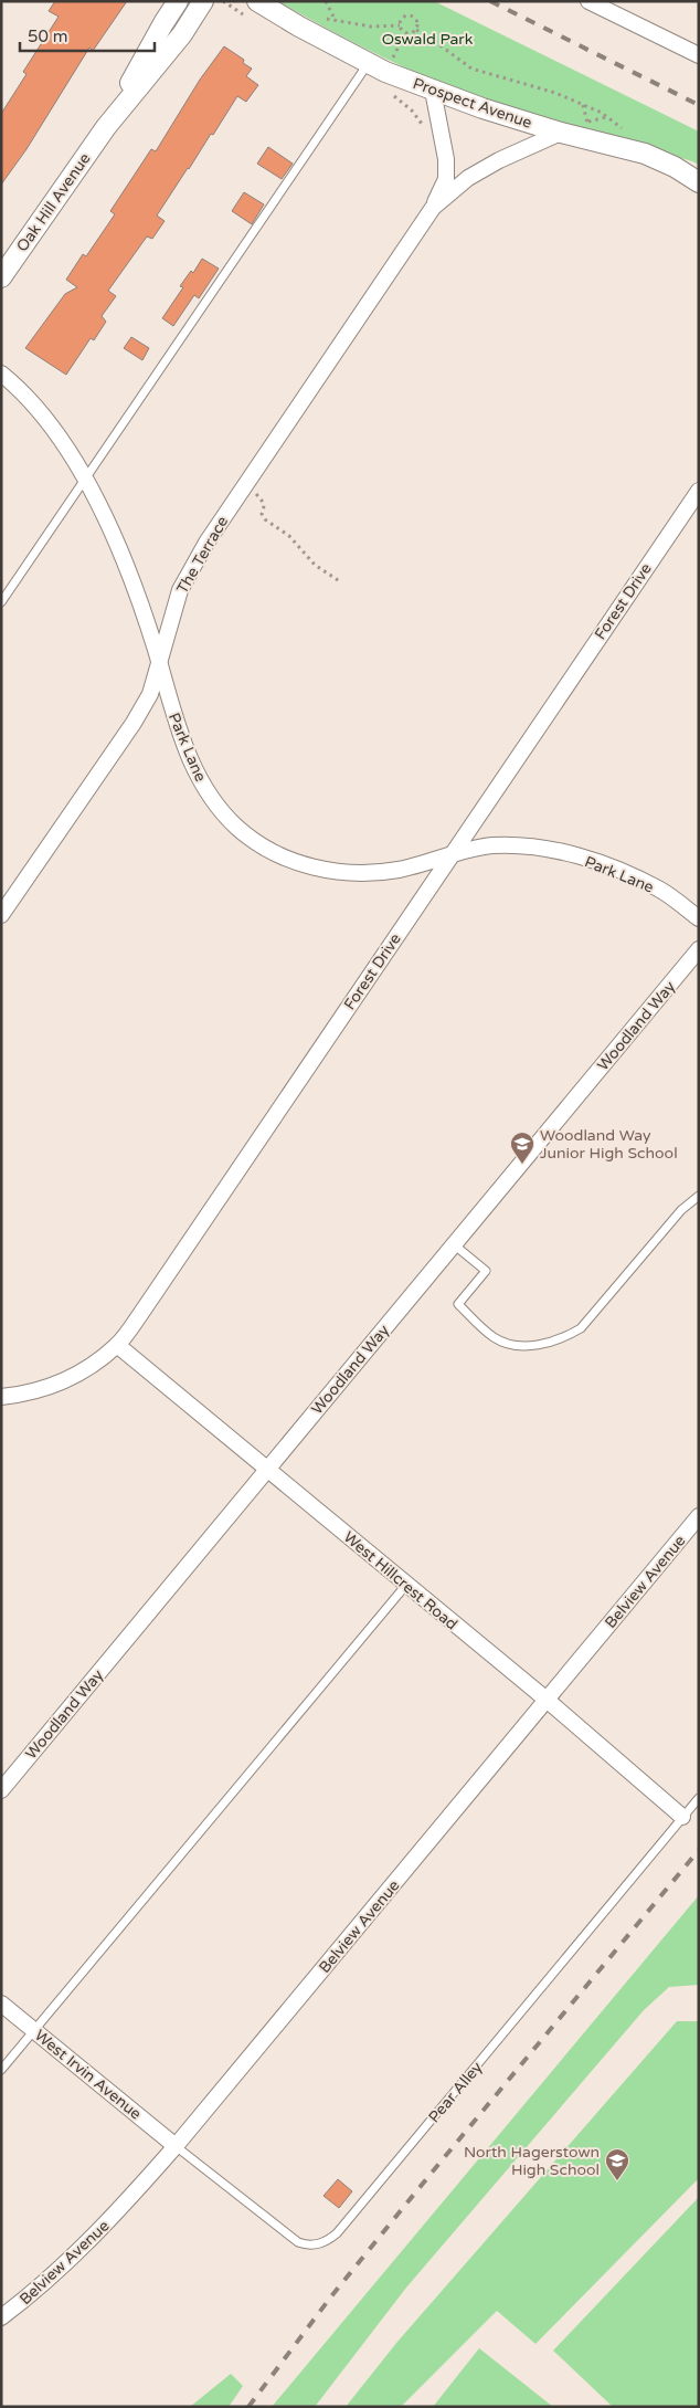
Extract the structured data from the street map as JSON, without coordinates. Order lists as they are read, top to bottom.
{
  "streets": {
    "street": [
      "Prospect Avenue",
      "Oak Hill Avenue",
      "The Terrace",
      "Forest Drive",
      "Park Lane",
      "Woodland Way",
      "West Hillcrest Road",
      "Belview Avenue",
      "West Irvin Avenue"
    ],
    "lane": ["Pear Alley"]
  },
  "crossings": [
    ["Prospect Avenue", "The Terrace"],
    ["The Terrace", "Park Lane"],
    ["Forest Drive", "Park Lane"],
    ["Forest Drive", "West Hillcrest Road"],
    ["Woodland Way", "West Hillcrest Road"],
    ["West Hillcrest Road", "Belview Avenue"],
    ["West Hillcrest Road", "Pear Alley"],
    ["Belview Avenue", "West Irvin Avenue"],
    ["Belview Avenue", "Pear Alley"],
    ["West Irvin Avenue", "Pear Alley"]
  ],
  "parks": ["Oswald Park"],
  "places": {
    "school or university": ["Woodland Way Junior High School", "North Hagerstown High School"]
  },
  "scale_bar": "50 m"
}
